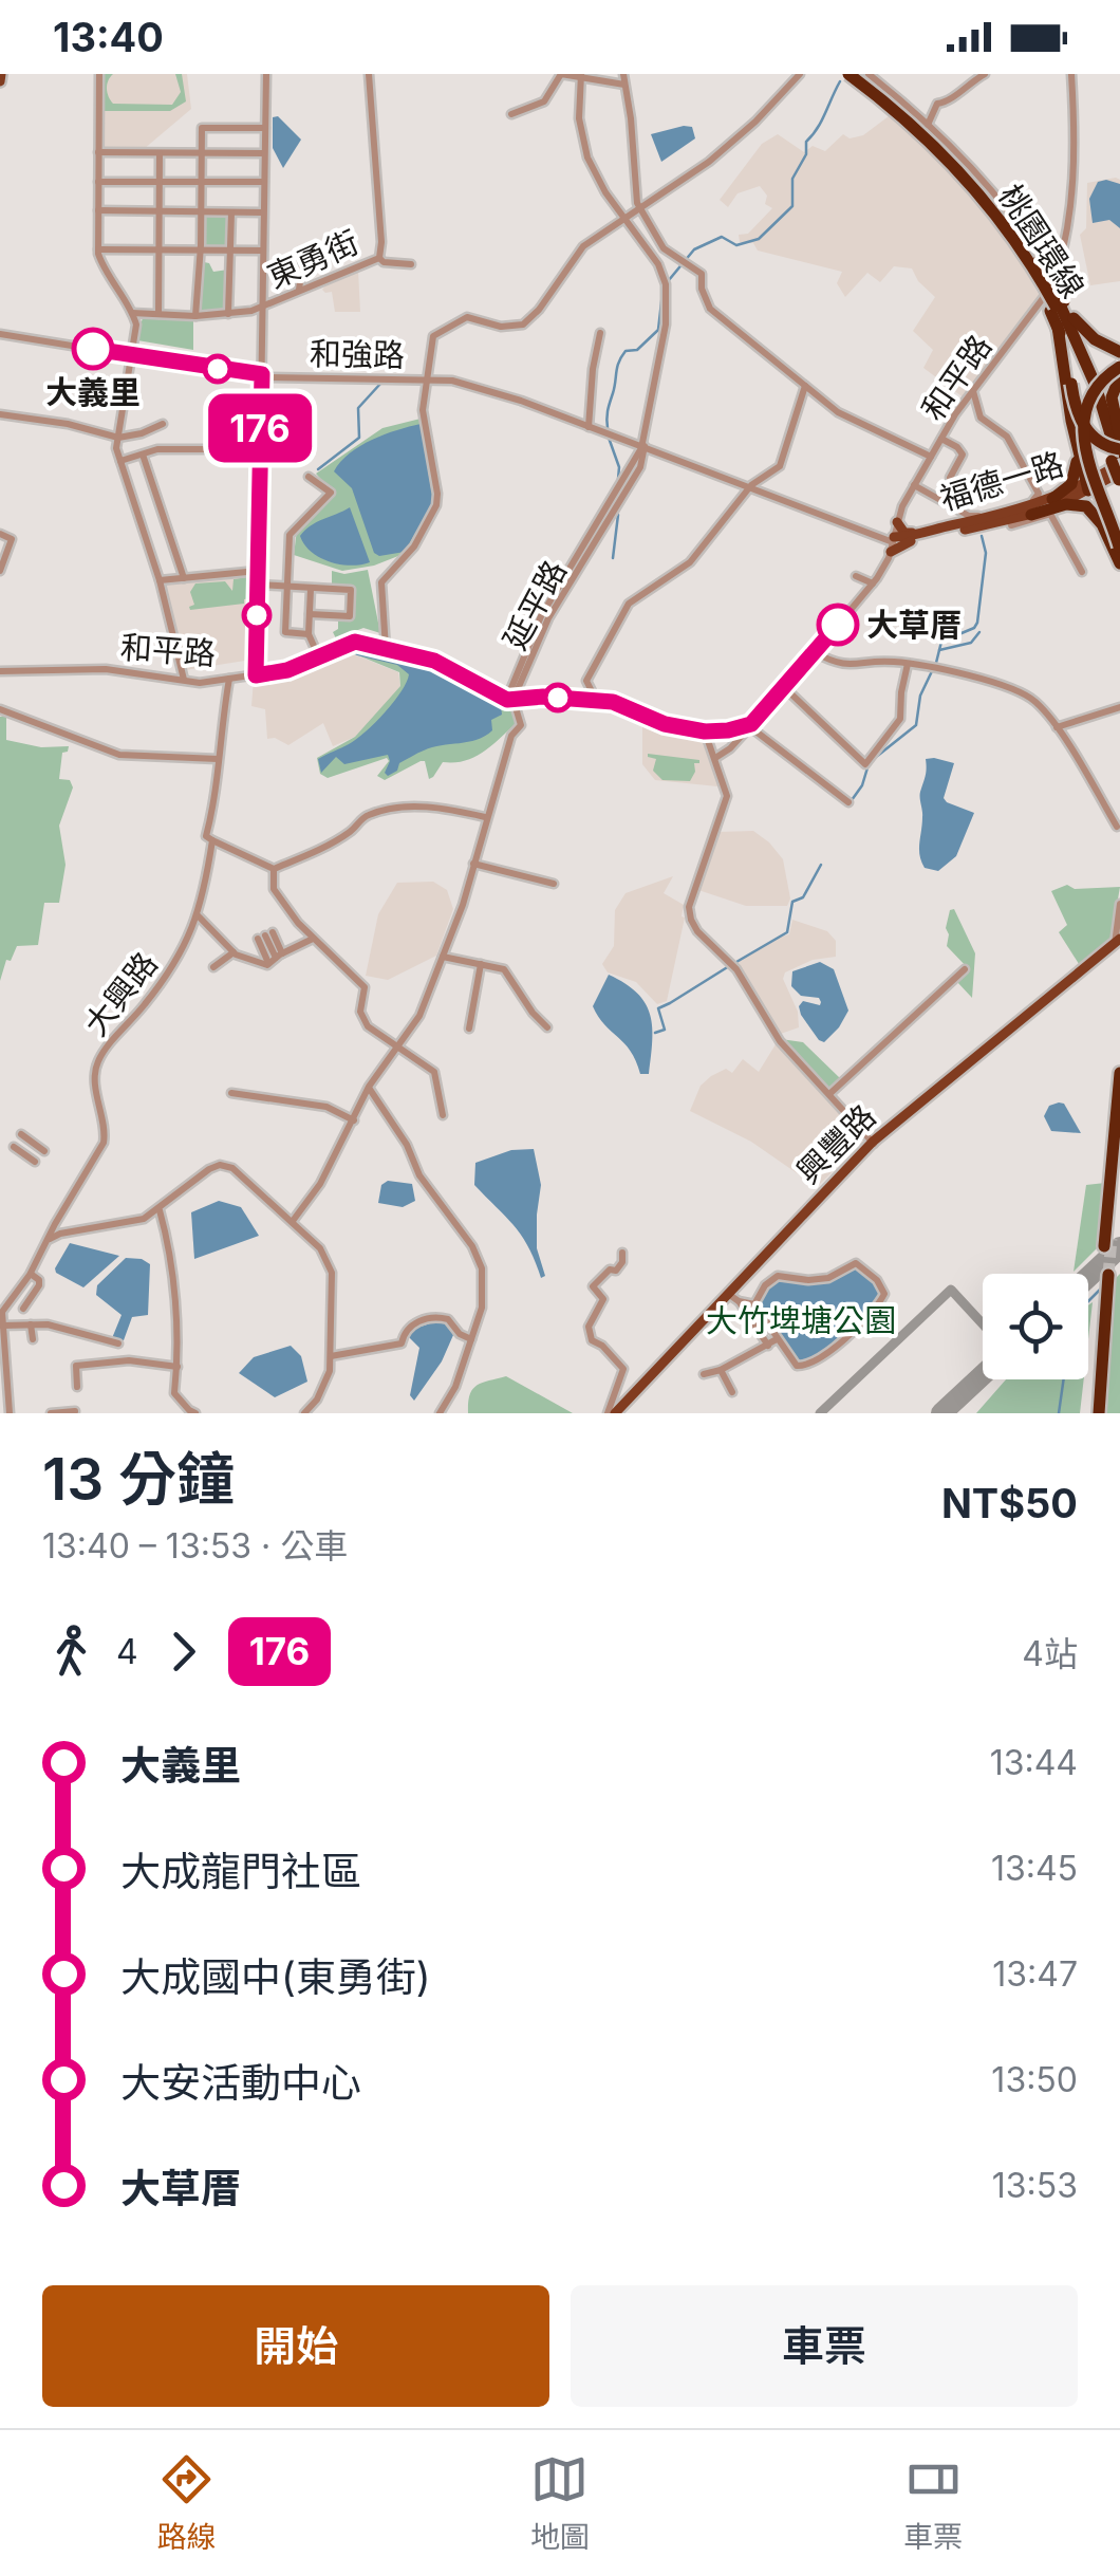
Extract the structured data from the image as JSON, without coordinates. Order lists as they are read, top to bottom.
{
  "streets": {
    "highway": ["桃園環線"],
    "main road": ["福德一路", "興豐路"],
    "street": [
      "東勇街",
      "和強路",
      "和平路",
      "延平路",
      "大興路"
    ]
  },
  "crossings": [
    ["桃園環線", "和平路"],
    ["桃園環線", "福德一路"],
    ["東勇街", "和強路"],
    ["東勇街", "和平路"],
    ["和強路", "和平路"],
    ["和強路", "福德一路"],
    ["和強路", "延平路"],
    ["和平路", "福德一路"],
    ["和平路", "延平路"],
    ["和平路", "大興路"]
  ],
  "parks": ["大竹埤塘公園"],
  "places": ["大義里", "大草厝"],
  "lines": ["bus line 176"],
  "page": {
    "status": "13:40",
    "on_map": "176",
    "heading": ["13 分鐘", "13:40 – 13:53 · 公車", "NT$50"],
    "legs": ["4", "176", "4站"],
    "list": [
      {
        "name": "大義里",
        "value": "13:44"
      },
      {
        "name": "大成龍門社區",
        "value": "13:45"
      },
      {
        "name": "大成國中(東勇街)",
        "value": "13:47"
      },
      {
        "name": "大安活動中心",
        "value": "13:50"
      },
      {
        "name": "大草厝",
        "value": "13:53"
      }
    ],
    "buttons": ["開始", "車票"],
    "tabs": ["路線", "地圖", "車票"]
  }
}
